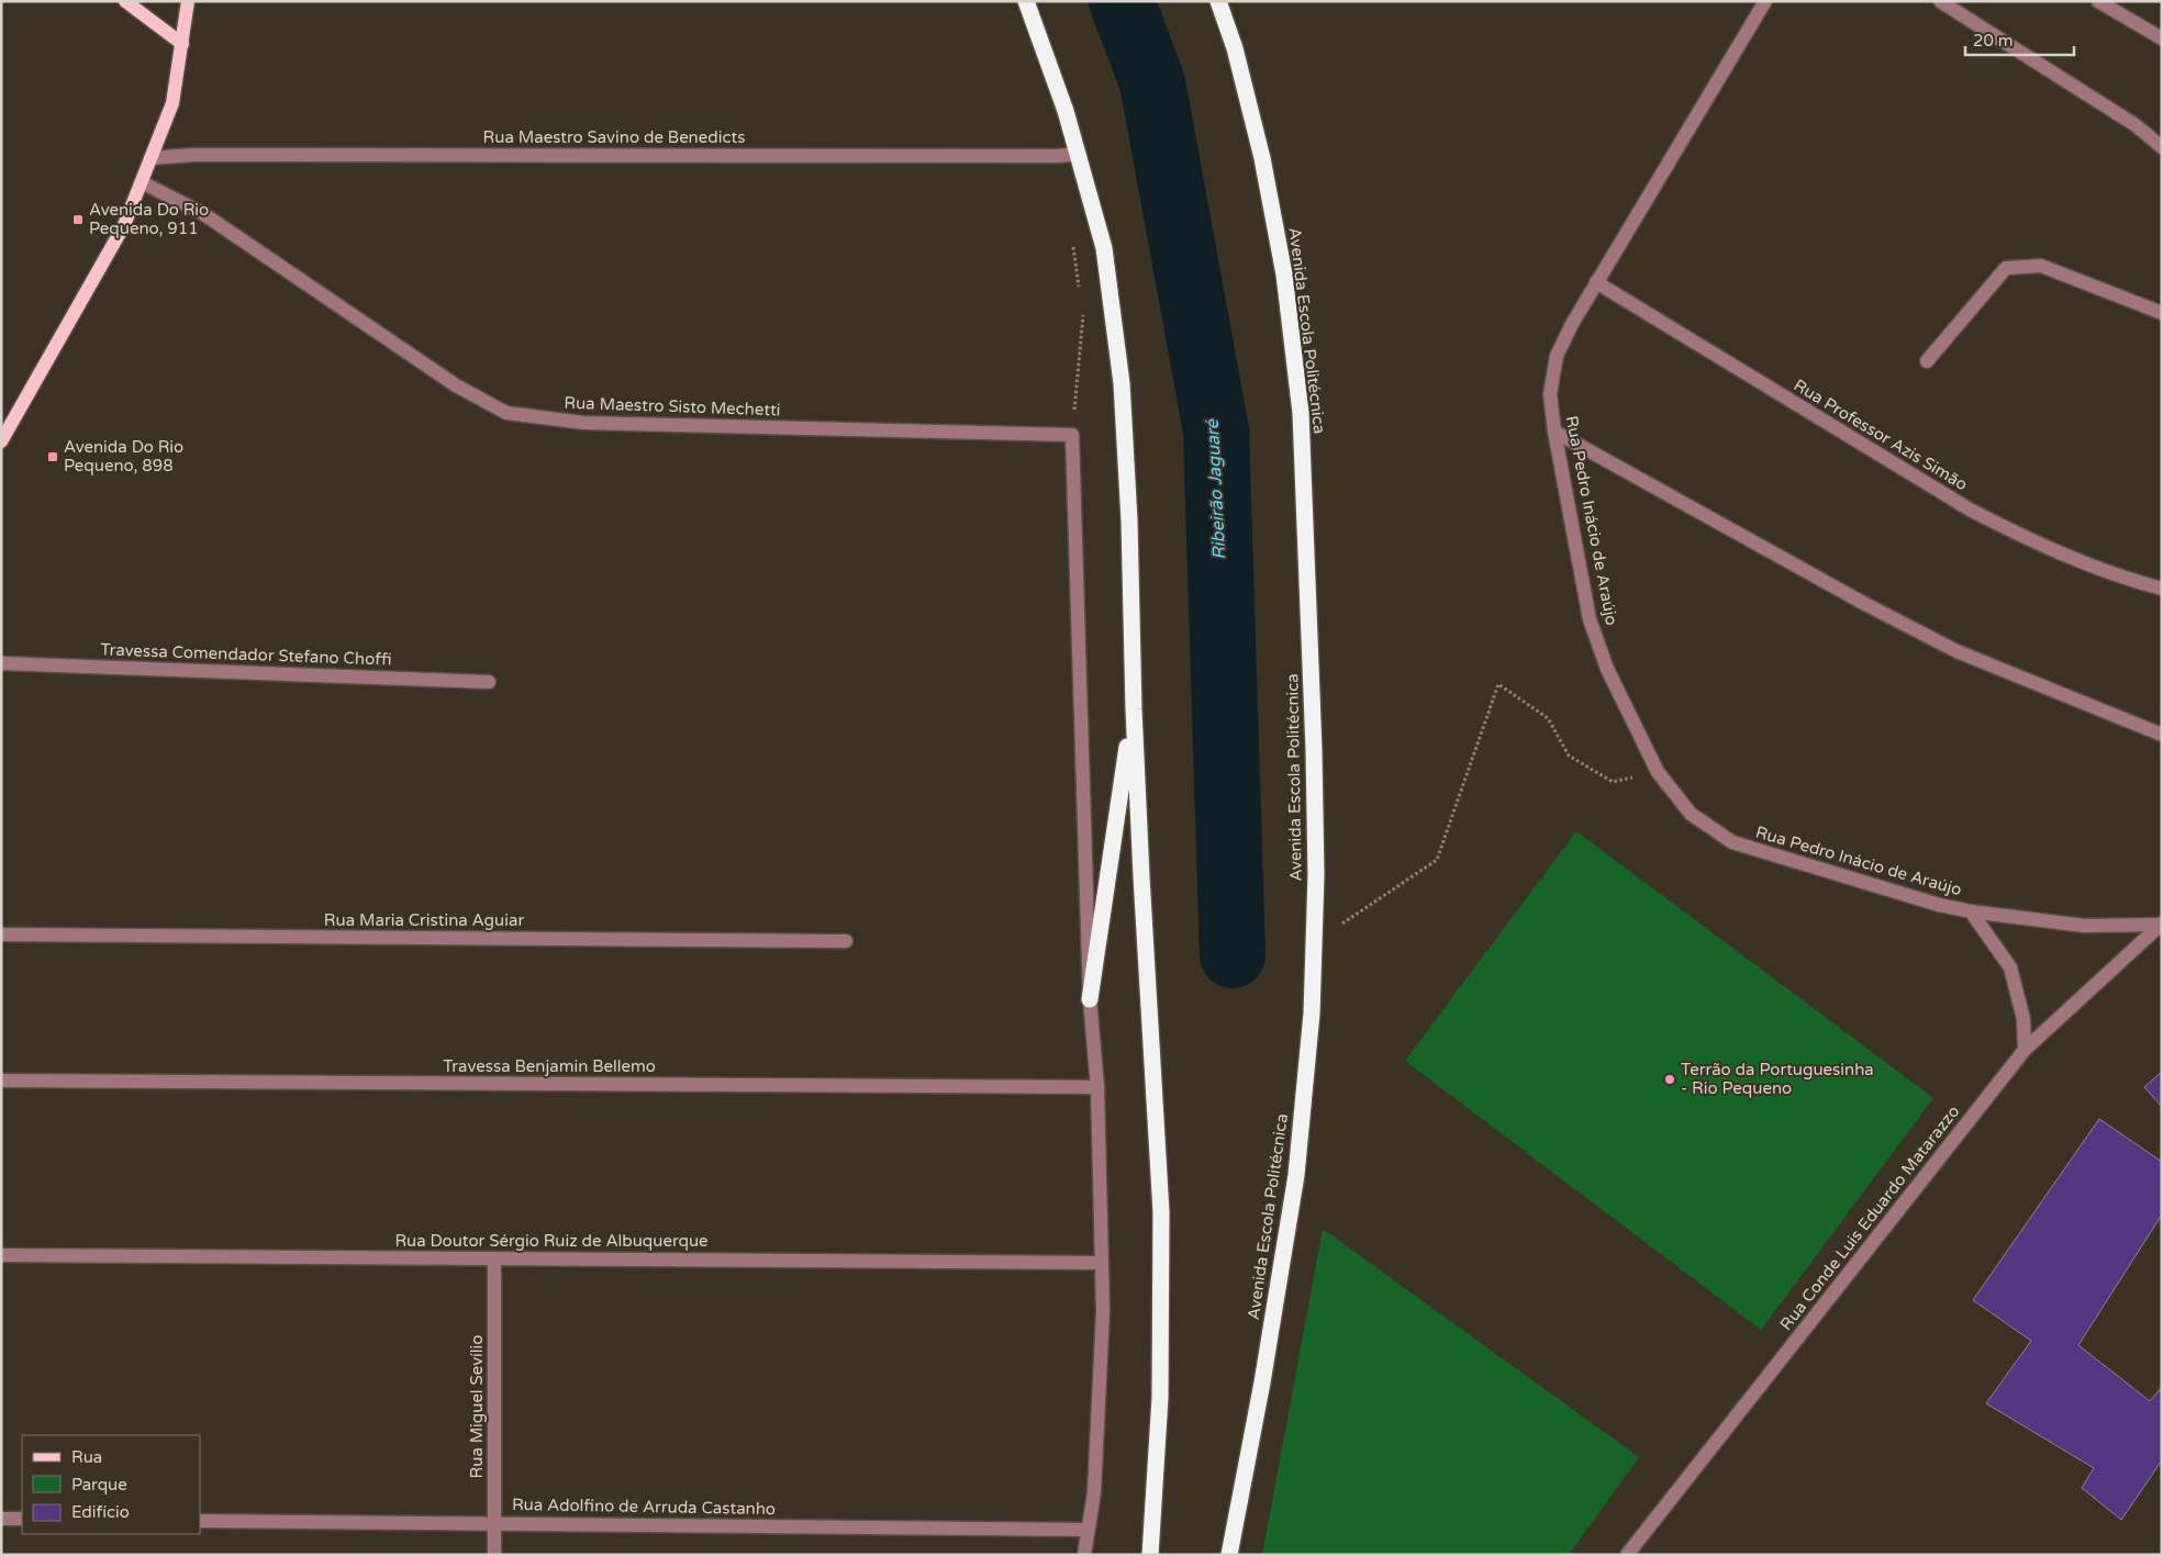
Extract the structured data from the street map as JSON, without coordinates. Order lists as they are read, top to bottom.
{
  "streets": {
    "highway": ["Avenida Escola Politécnica"],
    "street": [
      "Rua Maestro Savino de Benedicts",
      "Rua Maestro Sisto Mechetti",
      "Rua Professor Azis Simão",
      "Rua Pedro Inácio de Araújo",
      "Travessa Comendador Stefano Choffi",
      "Rua Maria Cristina Aguiar",
      "Travessa Benjamin Bellemo",
      "Rua Conde Luis Eduardo Matarazzo",
      "Rua Doutor Sérgio Ruiz de Albuquerque",
      "Rua Miguel Sevílio",
      "Rua Adolfino de Arruda Castanho"
    ]
  },
  "crossings": [
    ["Rua Professor Azis Simão", "Rua Pedro Inácio de Araújo"],
    ["Rua Pedro Inácio de Araújo", "Rua Conde Luis Eduardo Matarazzo"],
    ["Rua Doutor Sérgio Ruiz de Albuquerque", "Rua Miguel Sevílio"],
    ["Rua Miguel Sevílio", "Rua Adolfino de Arruda Castanho"]
  ],
  "water": ["Ribeirão Jaguaré"],
  "places": {
    "transit": ["Avenida Do Rio Pequeno, 911", "Avenida Do Rio Pequeno, 898"],
    "other": ["Terrão da Portuguesinha - Rio Pequeno"]
  },
  "legend": ["Rua", "Parque", "Edifício"],
  "scale_bar": "20 m"
}
